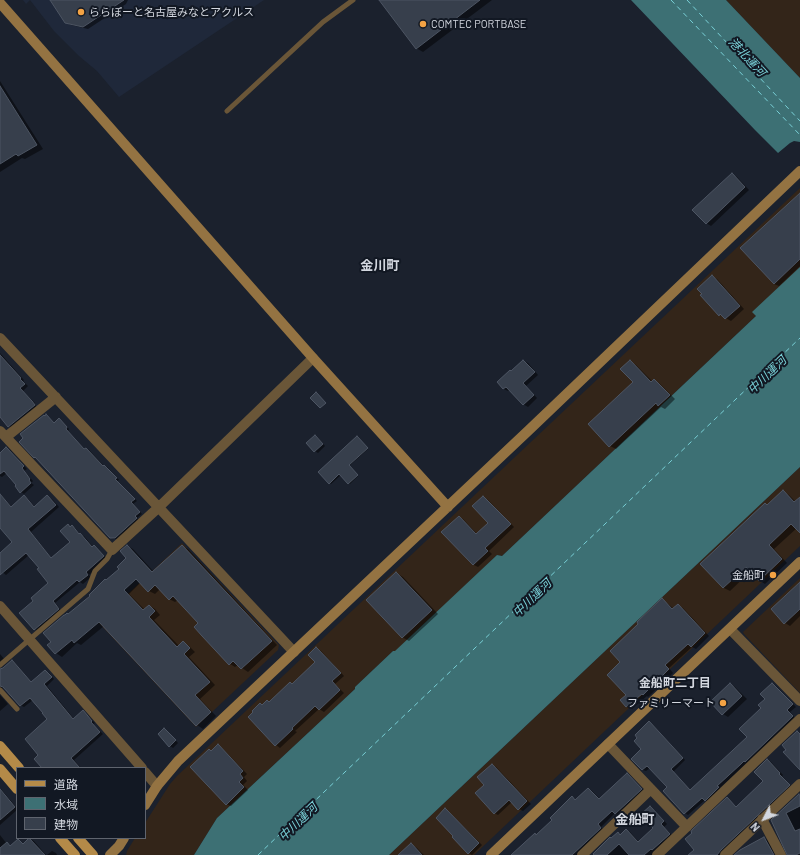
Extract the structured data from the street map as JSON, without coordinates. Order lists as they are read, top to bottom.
{
  "districts": ["金川町", "金船町二丁目", "金船町"],
  "water": ["港北運河", "中川運河"],
  "places": [
    "ららぽーと名古屋みなとアクルス",
    "COMTEC PORTBASE",
    "金船町",
    "ファミリーマート"
  ],
  "legend": ["道路", "水域", "建物"],
  "north": "bottom left"
}
